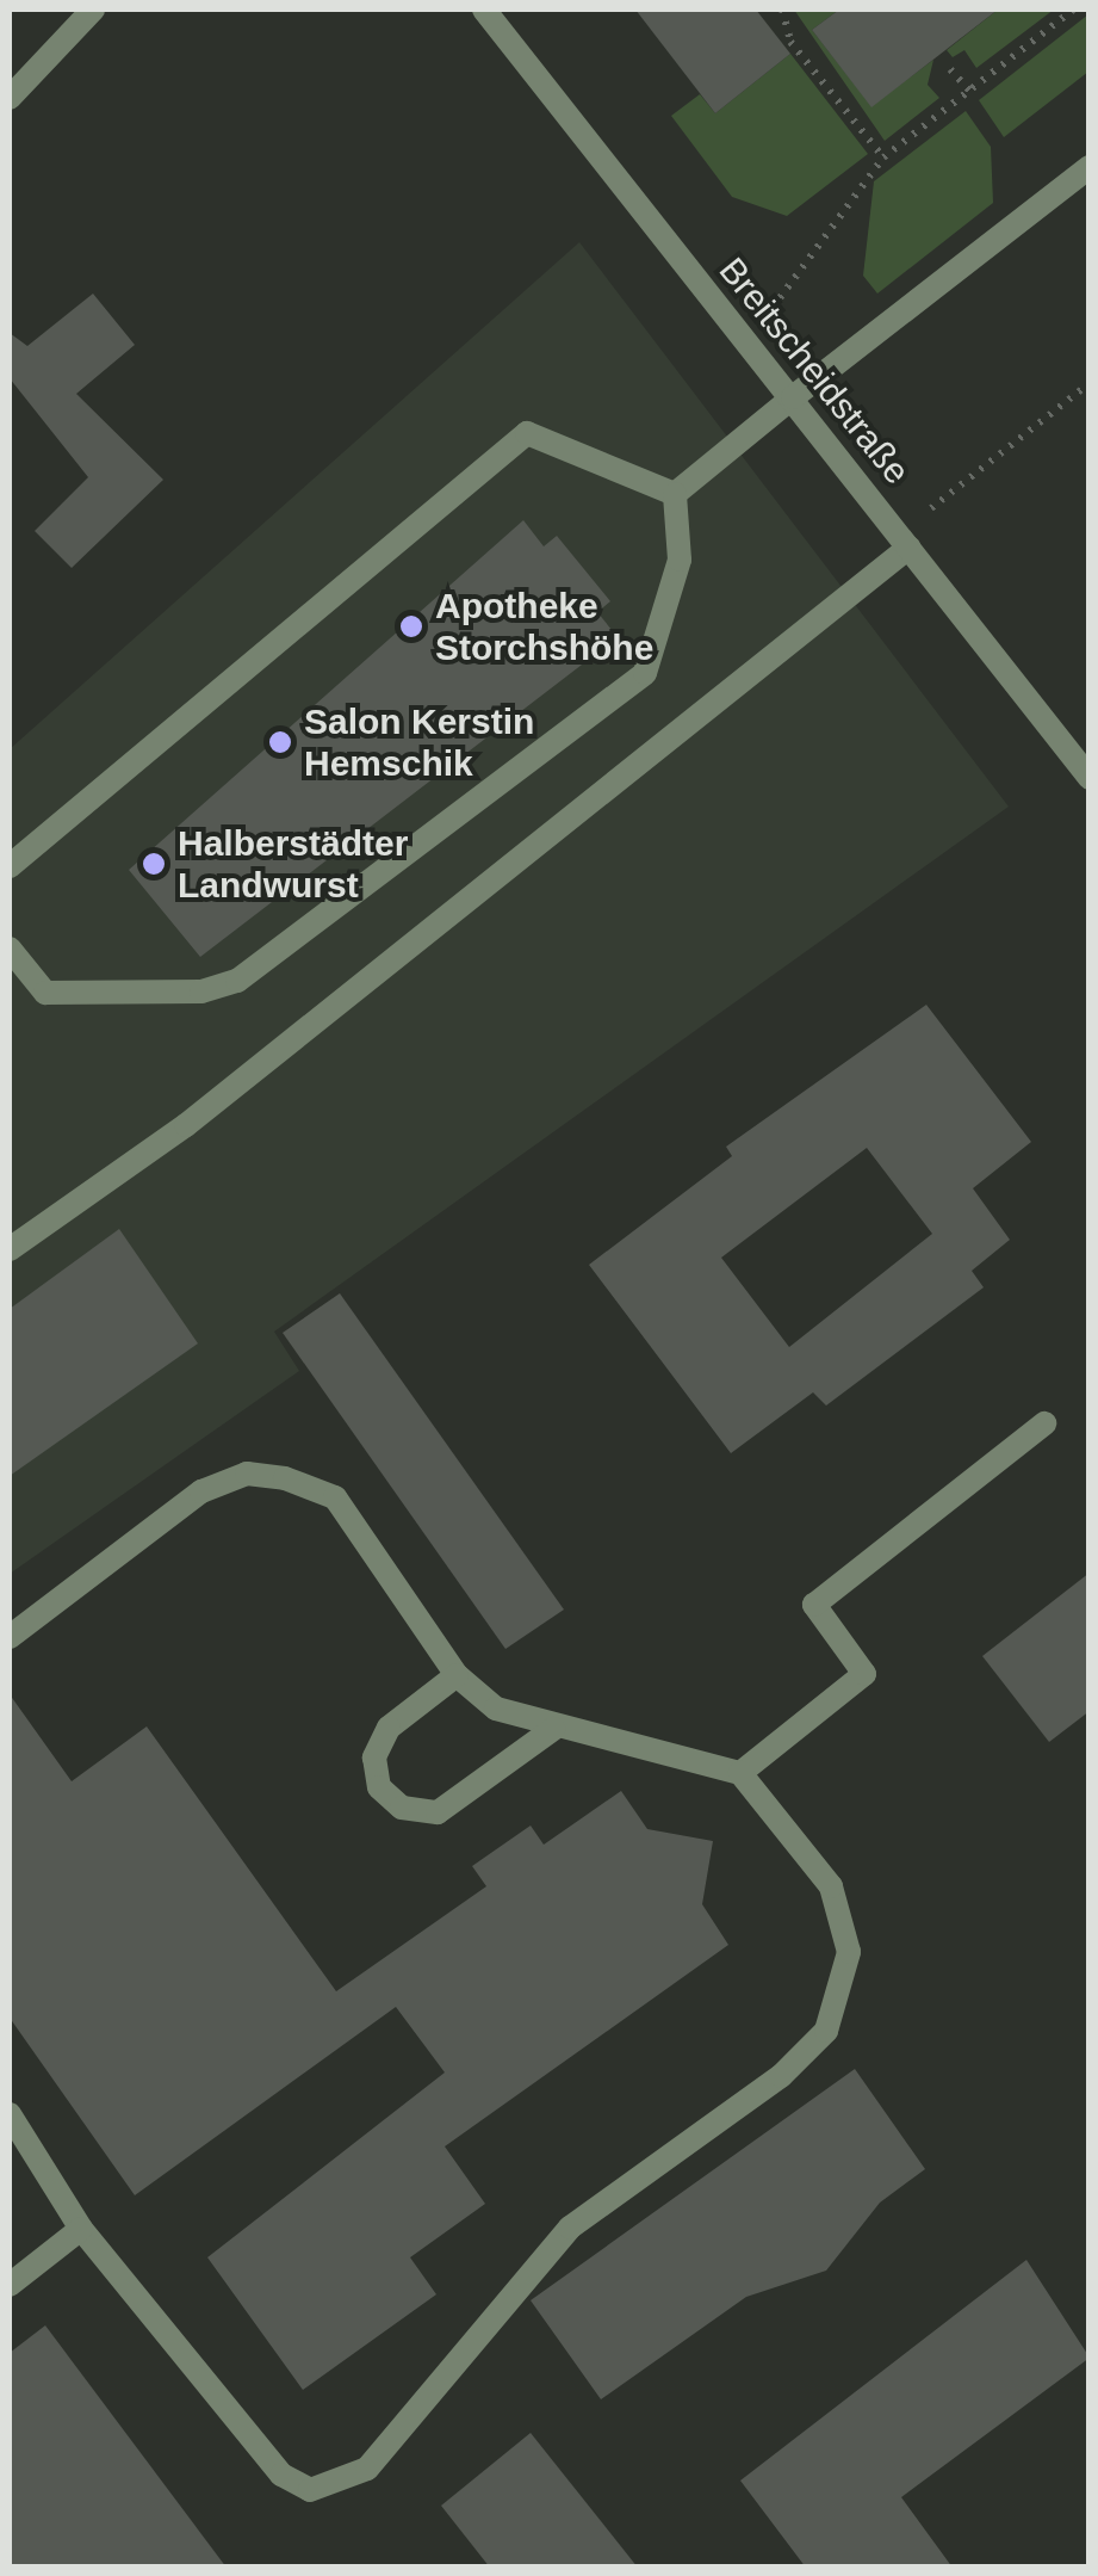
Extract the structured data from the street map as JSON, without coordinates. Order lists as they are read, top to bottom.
{
  "streets": {
    "street": ["Breitscheidstraße"]
  },
  "places": ["Apotheke Storchshöhe", "Salon Kerstin Hemschik", "Halberstädter Landwurst"]
}
